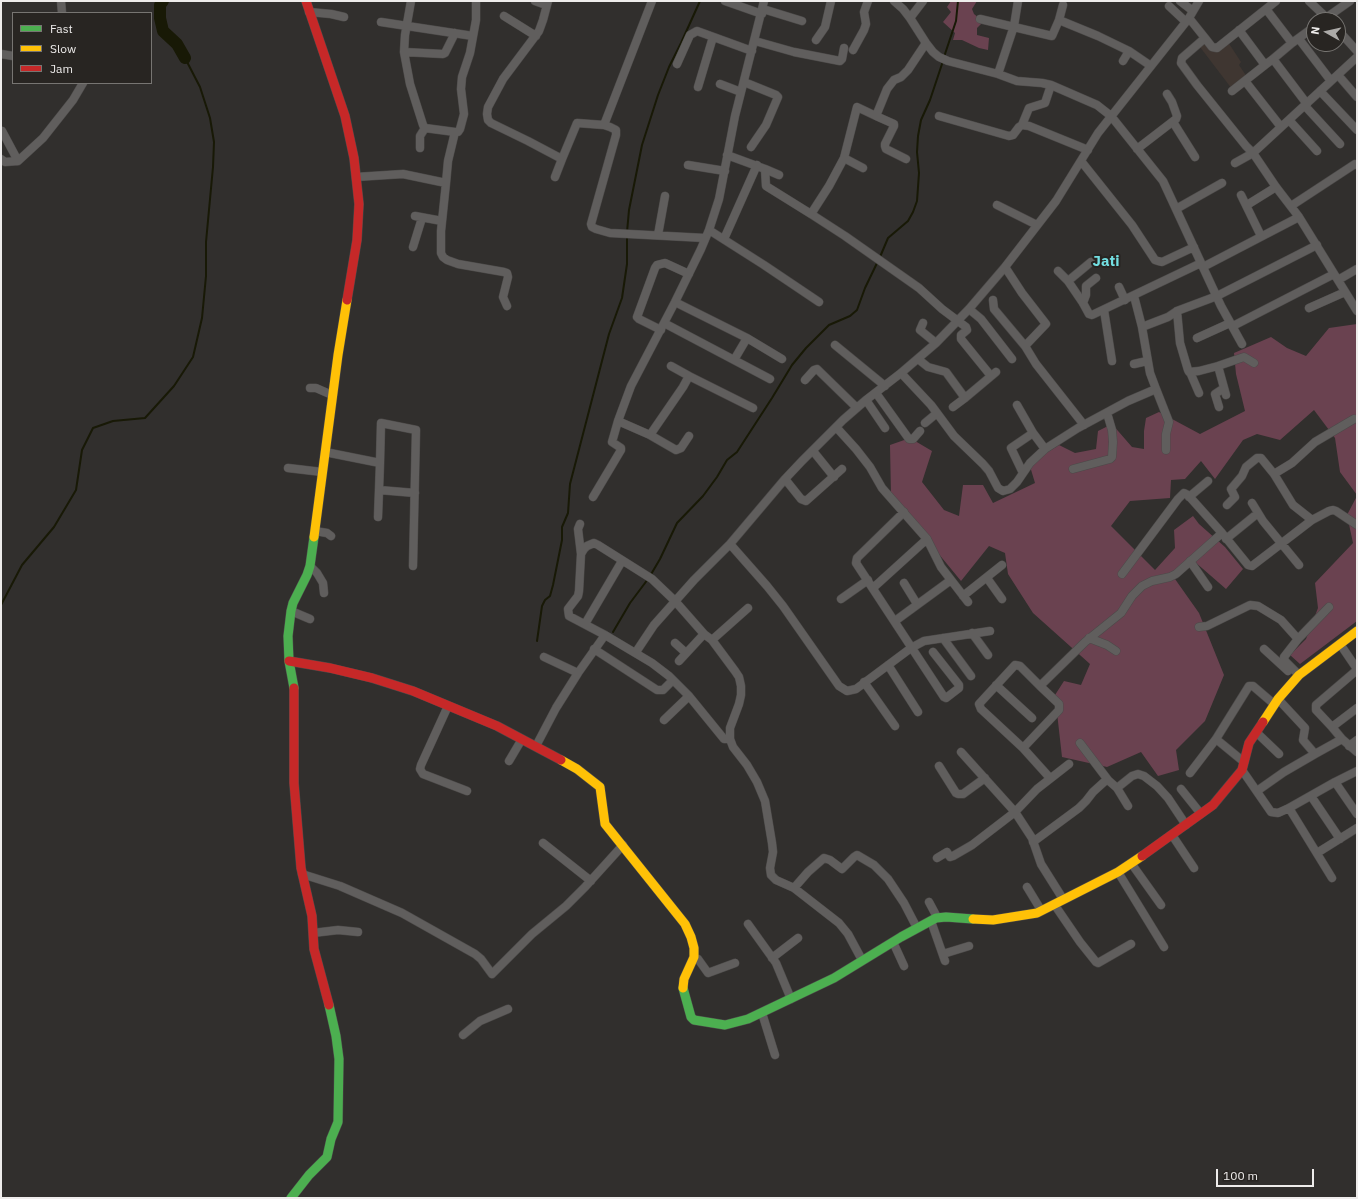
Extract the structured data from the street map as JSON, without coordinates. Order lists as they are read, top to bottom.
{
  "districts": ["Jati"],
  "legend": ["Fast", "Slow", "Jam"],
  "scale_bar": "100 m",
  "north": "left"
}
